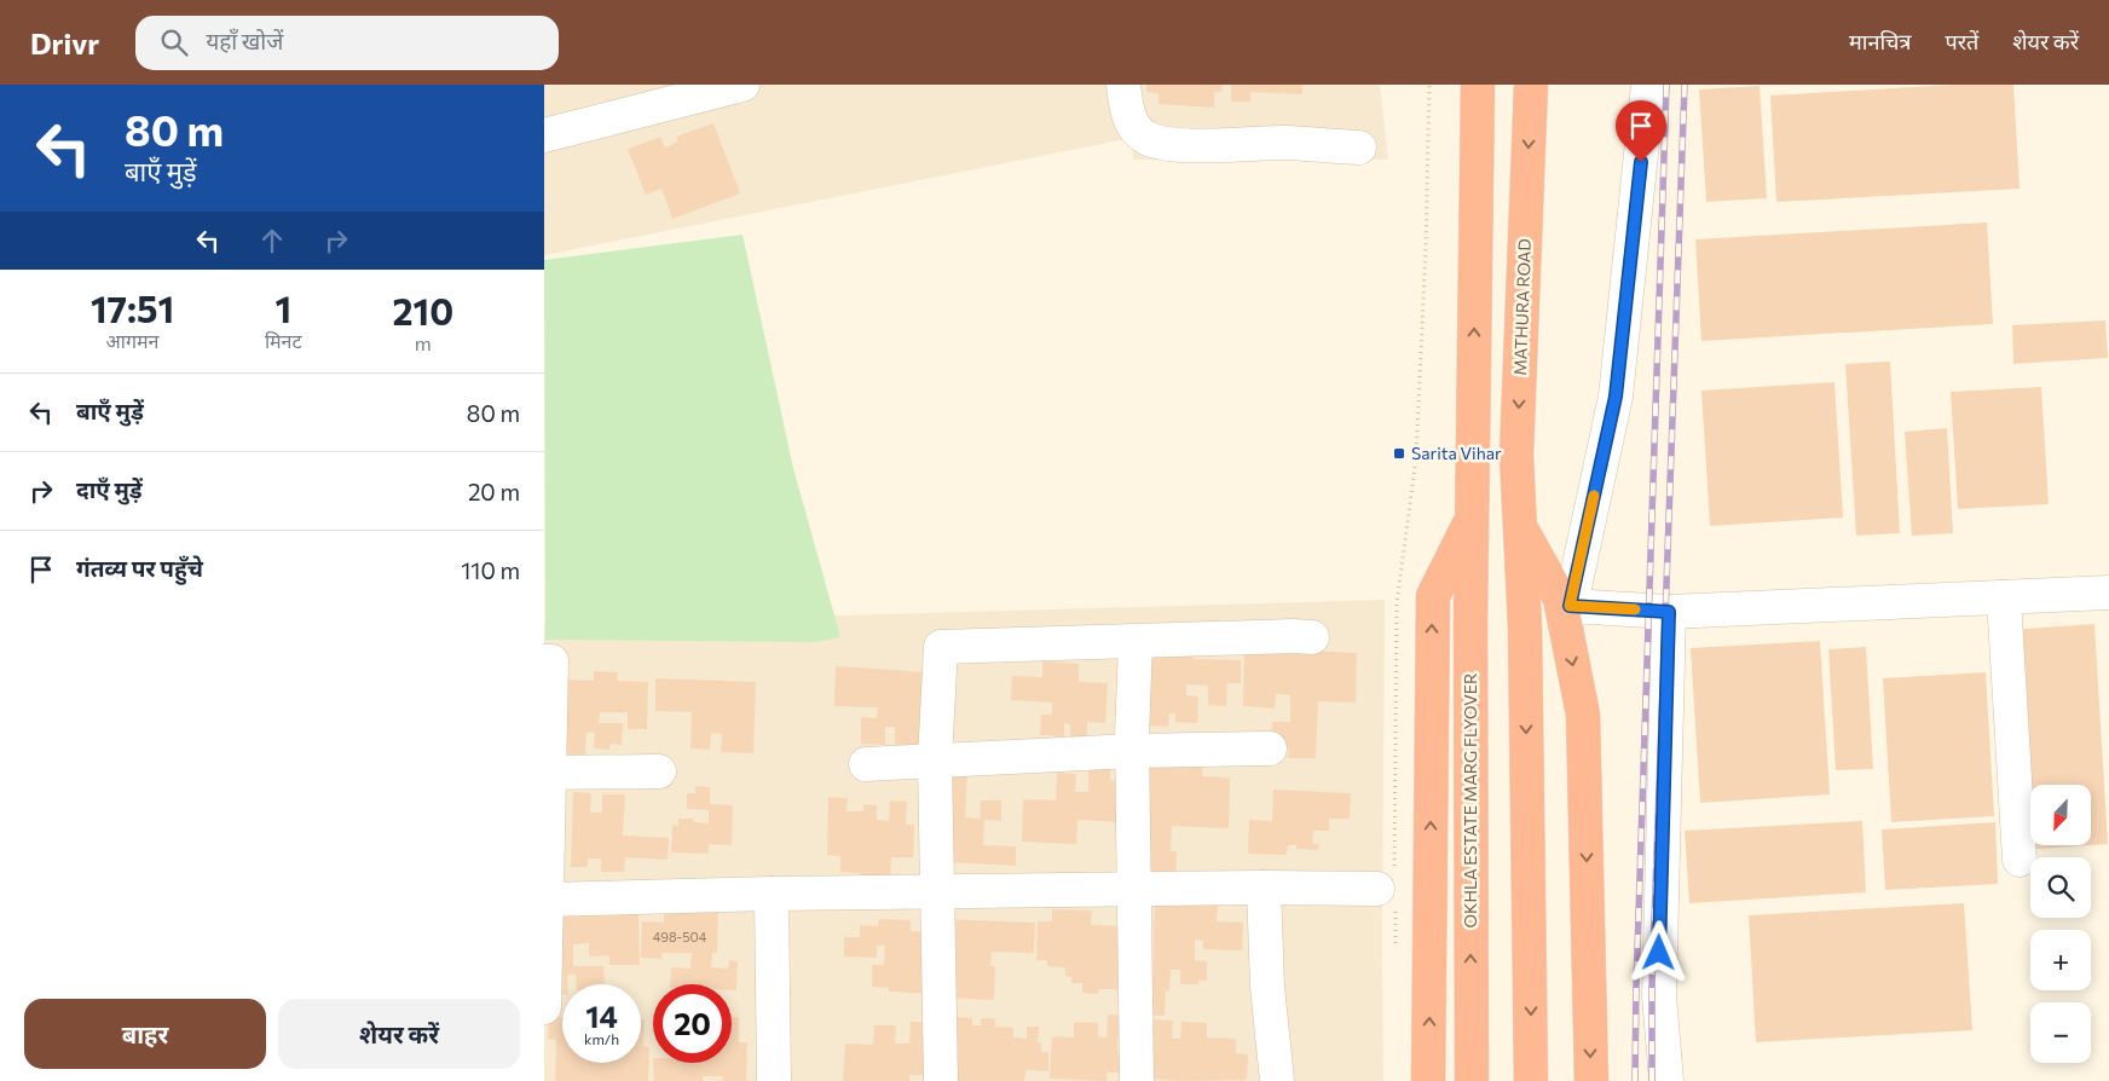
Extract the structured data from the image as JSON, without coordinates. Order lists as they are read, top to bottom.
{
  "streets": {
    "highway": ["MATHURA ROAD", "OKHLA ESTATE MARG FLYOVER"]
  },
  "places": {
    "transit": ["Sarita Vihar"]
  },
  "house_numbers": ["498-504"],
  "north": "bottom left",
  "page": {
    "header": "Drivr",
    "search": "यहाँ खोजें",
    "nav": ["मानचित्र", "परतें", "शेयर करें"],
    "turn": ["80 m", "बाएँ मुड़ें"],
    "eta": [
      "17:51",
      "आगमन",
      "1",
      "मिनट",
      "210",
      "m"
    ],
    "list": [
      {
        "name": "बाएँ मुड़ें",
        "value": "80 m"
      },
      {
        "name": "दाएँ मुड़ें",
        "value": "20 m"
      },
      {
        "name": "गंतव्य पर पहुँचे",
        "value": "110 m"
      }
    ],
    "map_buttons": ["+", "−"],
    "speed": "14 km/h",
    "limit": "20",
    "buttons": ["बाहर", "शेयर करें"]
  }
}
